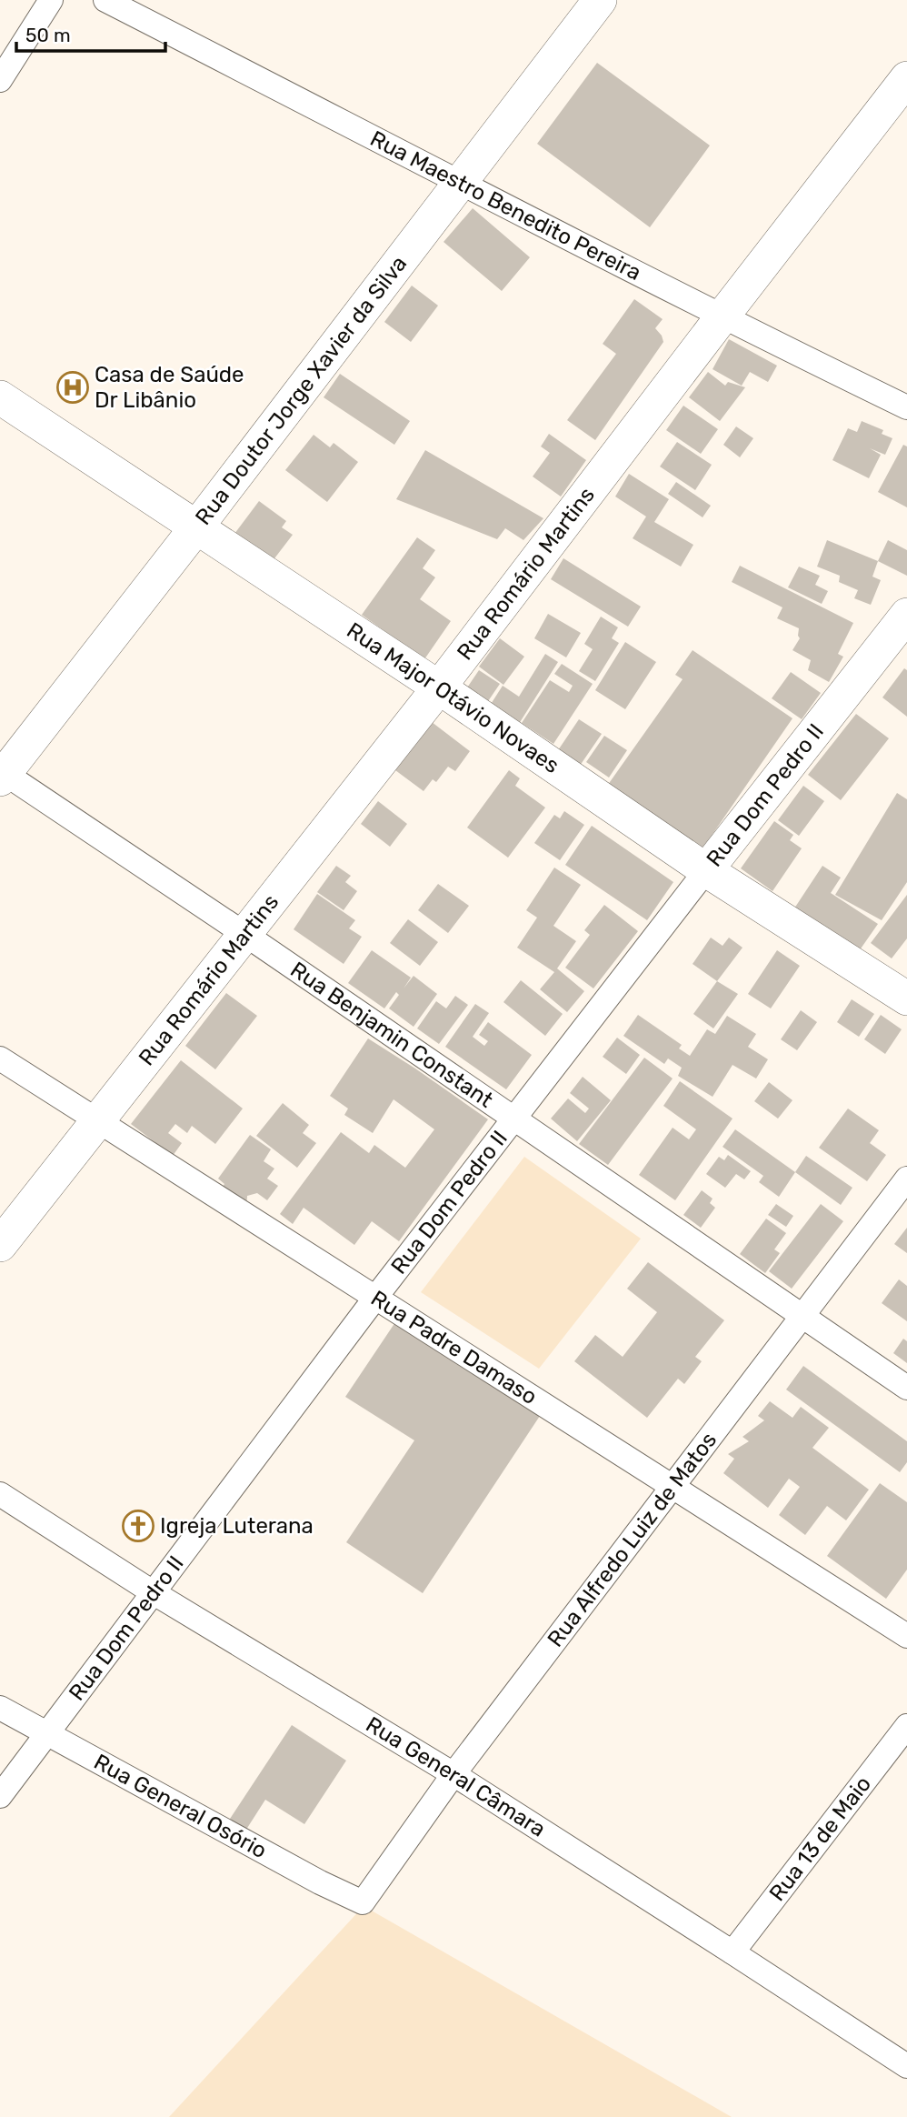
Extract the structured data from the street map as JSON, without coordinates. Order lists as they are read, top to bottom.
{
  "streets": {
    "street": [
      "Rua Maestro Benedito Pereira",
      "Rua Doutor Jorge Xavier da Silva",
      "Rua Romário Martins",
      "Rua Major Otávio Novaes",
      "Rua Dom Pedro II",
      "Rua Benjamin Constant",
      "Rua Padre Damaso",
      "Rua Alfredo Luiz de Matos",
      "Rua General Câmara",
      "Rua General Osório",
      "Rua 13 de Maio"
    ]
  },
  "crossings": [
    ["Rua Maestro Benedito Pereira", "Rua Doutor Jorge Xavier da Silva"],
    ["Rua Maestro Benedito Pereira", "Rua Romário Martins"],
    ["Rua Doutor Jorge Xavier da Silva", "Rua Major Otávio Novaes"],
    ["Rua Doutor Jorge Xavier da Silva", "Rua Benjamin Constant"],
    ["Rua Romário Martins", "Rua Major Otávio Novaes"],
    ["Rua Romário Martins", "Rua Benjamin Constant"],
    ["Rua Romário Martins", "Rua Padre Damaso"],
    ["Rua Major Otávio Novaes", "Rua Dom Pedro II"],
    ["Rua Dom Pedro II", "Rua Benjamin Constant"],
    ["Rua Dom Pedro II", "Rua Padre Damaso"],
    ["Rua Dom Pedro II", "Rua General Câmara"],
    ["Rua Dom Pedro II", "Rua General Osório"],
    ["Rua Benjamin Constant", "Rua Alfredo Luiz de Matos"],
    ["Rua Padre Damaso", "Rua Alfredo Luiz de Matos"],
    ["Rua Alfredo Luiz de Matos", "Rua General Câmara"],
    ["Rua Alfredo Luiz de Matos", "Rua General Osório"],
    ["Rua General Câmara", "Rua 13 de Maio"]
  ],
  "places": {
    "hospital": ["Casa de Saúde Dr Libânio"],
    "church": ["Igreja Luterana"]
  },
  "scale_bar": "50 m"
}
